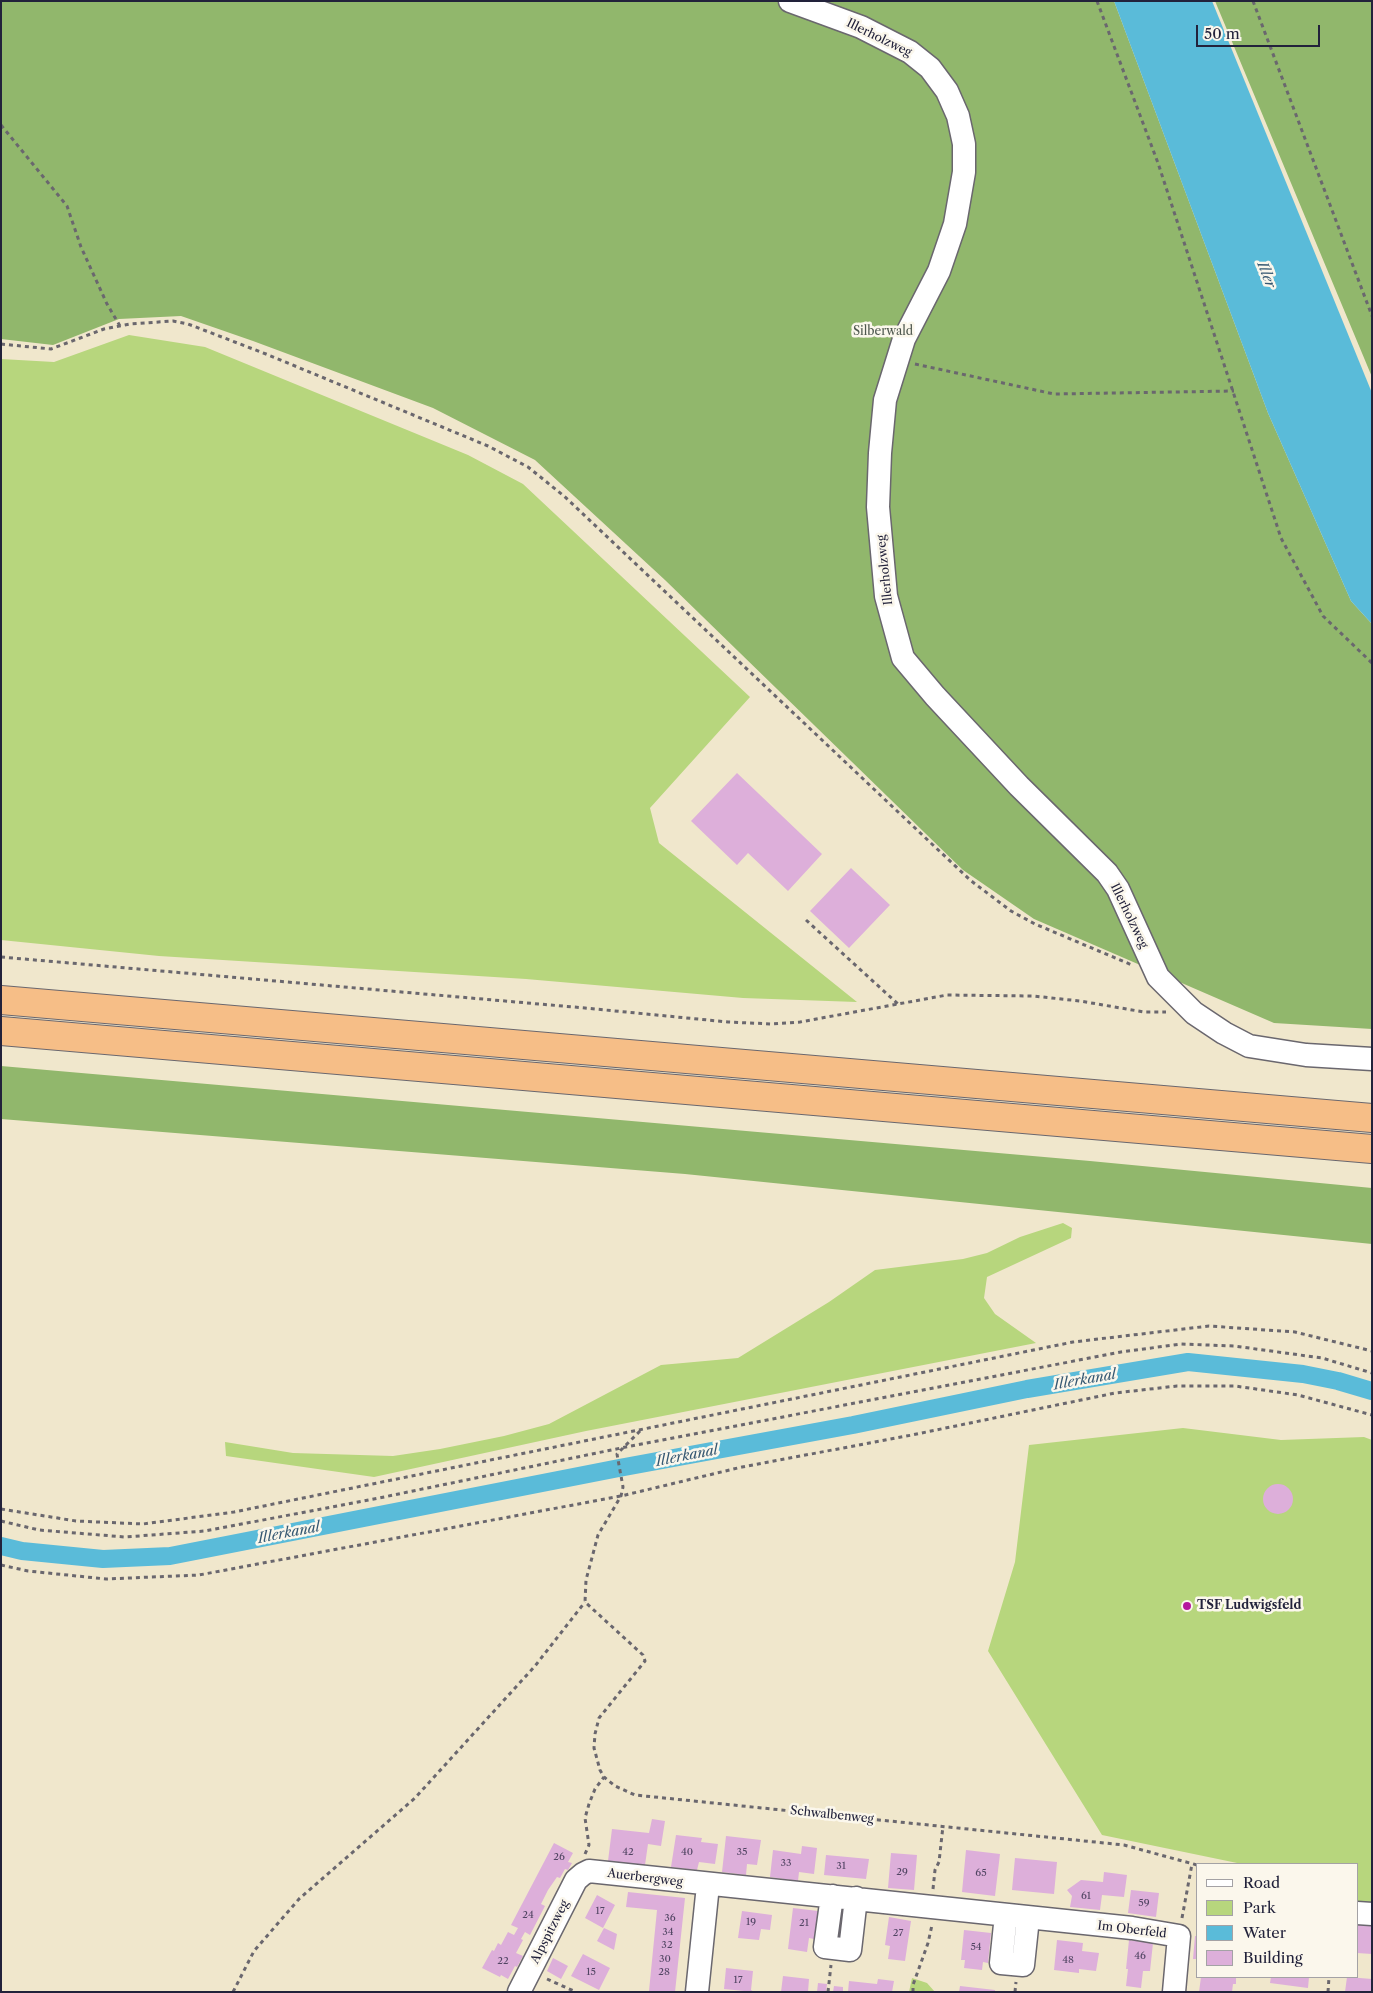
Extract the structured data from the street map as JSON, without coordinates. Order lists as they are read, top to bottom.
{
  "streets": {
    "street": [
      "Illerholzweg",
      "Auerbergweg",
      "Im Oberfeld",
      "Alpspitzweg"
    ],
    "path": ["Schwalbenweg"]
  },
  "crossings": [
    ["Auerbergweg", "Im Oberfeld"],
    ["Auerbergweg", "Alpspitzweg"]
  ],
  "water": ["Iller", "Illerkanal"],
  "parks": ["Silberwald"],
  "places": ["TSF Ludwigsfeld"],
  "house_numbers": [
    "42",
    "40",
    "35",
    "26",
    "33",
    "31",
    "29",
    "65",
    "61",
    "59",
    "17",
    "24",
    "36",
    "19",
    "21",
    "34",
    "27",
    "32",
    "54",
    "46",
    "30",
    "48",
    "22",
    "15",
    "28",
    "17"
  ],
  "legend": [
    "Road",
    "Park",
    "Water",
    "Building"
  ],
  "scale_bar": "50 m"
}
